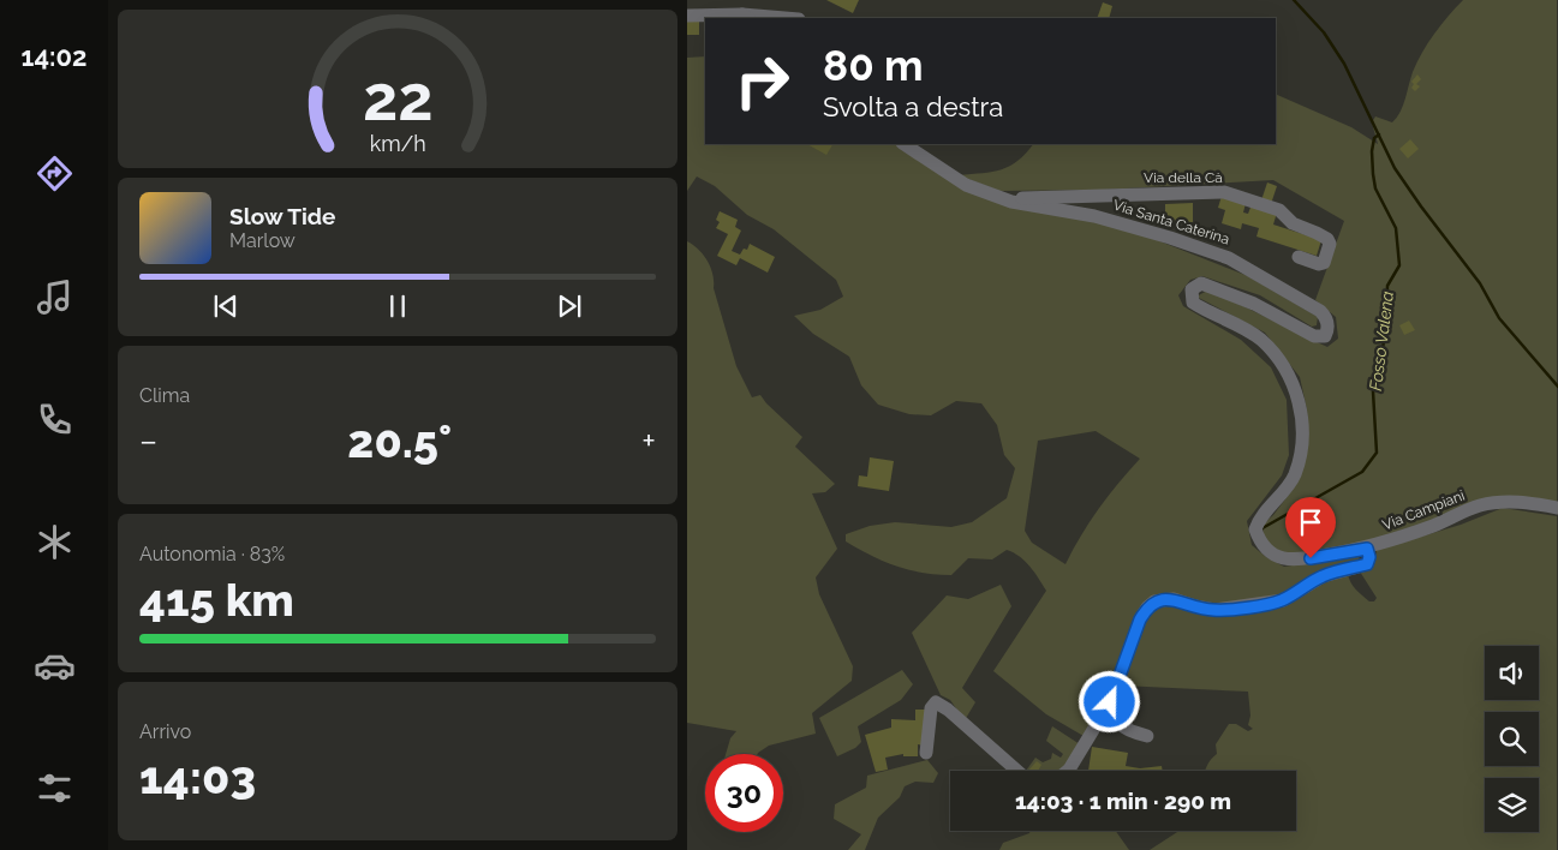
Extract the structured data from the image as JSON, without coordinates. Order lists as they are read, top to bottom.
{
  "streets": {
    "street": ["Via della Cà", "Via Santa Caterina", "Via Campiani"]
  },
  "crossings": [
    ["Via della Cà", "Via Santa Caterina"],
    ["Via Santa Caterina", "Via Campiani"]
  ],
  "water": ["Fosso Valena"],
  "page": {
    "tabs": "14:02",
    "turn": ["80 m", "Svolta a destra"],
    "song": ["Slow Tide", "Marlow"],
    "tile": [
      "Clima",
      ["Autonomia · 83%", "415 km"],
      ["Arrivo", "14:03"]
    ],
    "heat": ["−", "20.5°", "+"],
    "limit": "30",
    "trip": "14:03 · 1 min · 290 m",
    "gauge": ["22", "km/h"]
  }
}
